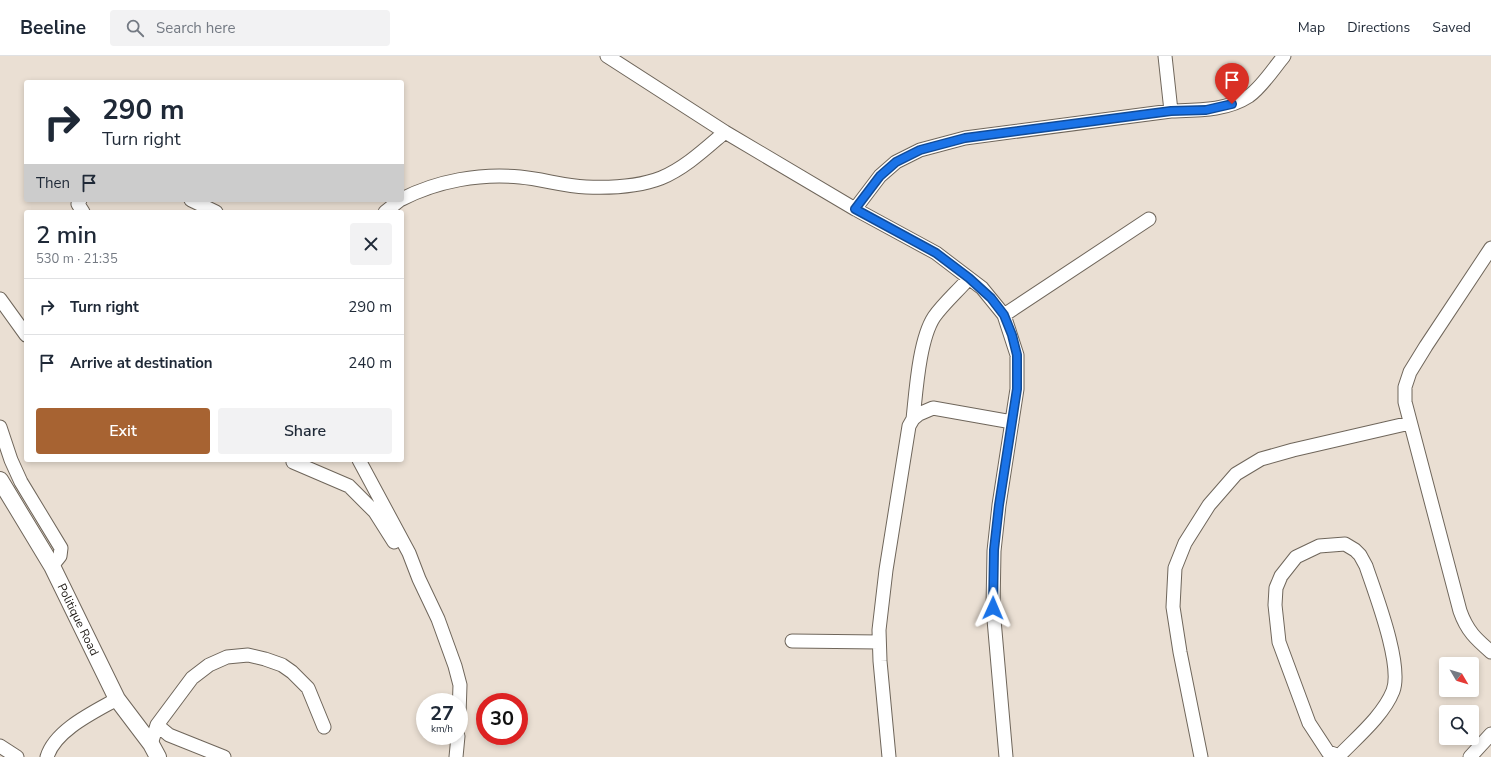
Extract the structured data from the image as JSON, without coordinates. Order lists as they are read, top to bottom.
{
  "streets": {
    "street": ["Politique Road"]
  },
  "north": "bottom right",
  "page": {
    "header": "Beeline",
    "search": "Search here",
    "nav": ["Map", "Directions", "Saved"],
    "turn": ["290 m", "Turn right"],
    "then": "Then",
    "heading": ["2 min", "530 m · 21:35"],
    "list": [
      {
        "name": "Turn right",
        "value": "290 m"
      },
      {
        "name": "Arrive at destination",
        "value": "240 m"
      }
    ],
    "buttons": ["Exit", "Share"],
    "speed": "27 km/h",
    "limit": "30"
  }
}
